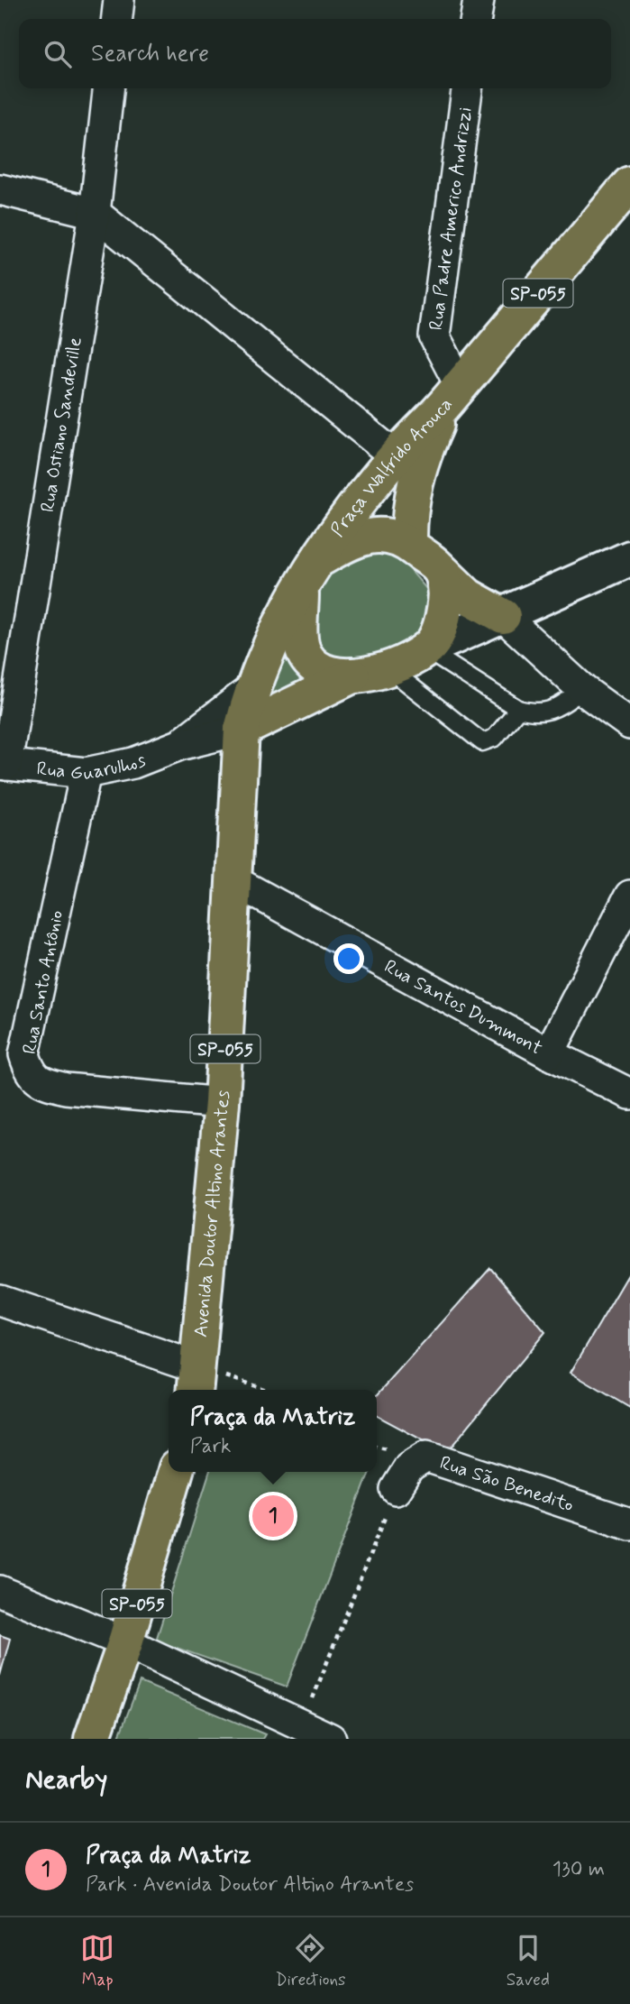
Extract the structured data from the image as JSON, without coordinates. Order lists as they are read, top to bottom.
{
  "streets": {
    "main road": ["SP-055", "Praça Walfrido Arouca", "Avenida Doutor Altino Arantes"],
    "street": [
      "Rua Padre Americo Andrizzi",
      "Rua Ostiano Sandeville",
      "Rua Guarulhos",
      "Rua Santo Antônio",
      "Rua Santos Dummont",
      "Rua São Benedito"
    ]
  },
  "crossings": [
    ["Rua Padre Americo Andrizzi", "SP-055"],
    ["Rua Padre Americo Andrizzi", "Praça Walfrido Arouca"],
    ["SP-055", "Praça Walfrido Arouca"],
    ["Rua Ostiano Sandeville", "Rua Guarulhos"],
    ["Praça Walfrido Arouca", "Avenida Doutor Altino Arantes"],
    ["Rua Guarulhos", "Rua Santo Antônio"],
    ["Rua Santo Antônio", "Avenida Doutor Altino Arantes"],
    ["Rua Santos Dummont", "Avenida Doutor Altino Arantes"]
  ],
  "page": {
    "search": "Search here",
    "popup": ["Praça da Matriz", "Park"],
    "pins": "1",
    "heading": "Nearby",
    "list": [
      {
        "mark": "1",
        "name": "Praça da Matriz",
        "note": "Park · Avenida Doutor Altino Arantes",
        "value": "130 m"
      }
    ],
    "nav": ["Map", "Directions", "Saved"]
  }
}
